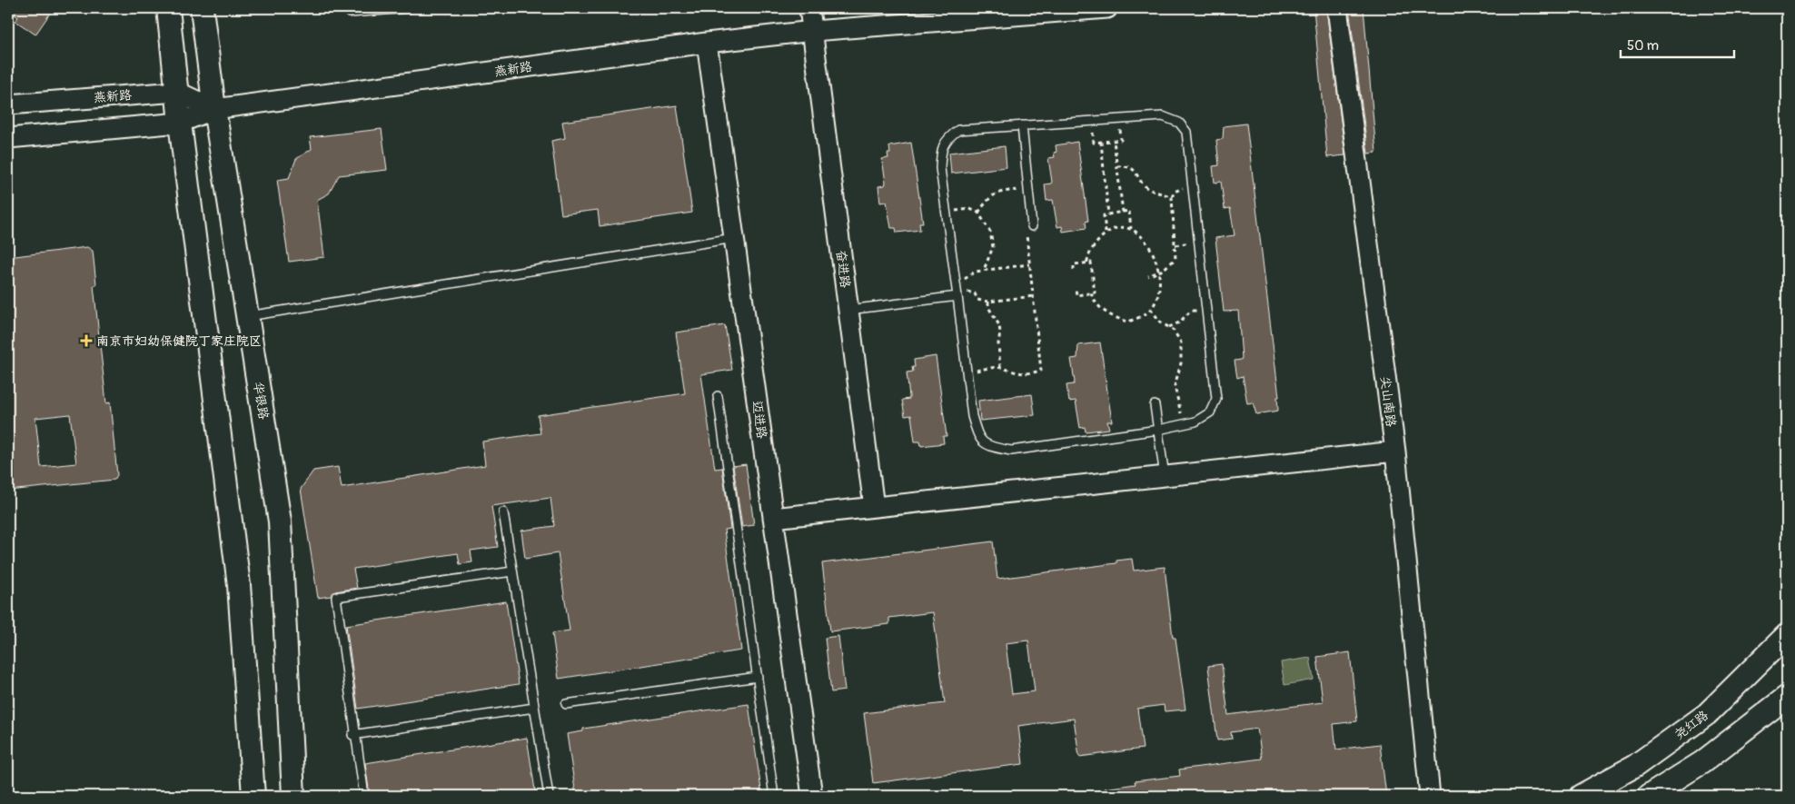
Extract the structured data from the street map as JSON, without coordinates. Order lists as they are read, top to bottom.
{
  "streets": {
    "main road": ["华银路", "尧红路"],
    "street": [
      "燕新路",
      "奋进路",
      "尖山南路",
      "迈进路"
    ]
  },
  "crossings": [
    ["燕新路", "奋进路"],
    ["燕新路", "华银路"],
    ["燕新路", "迈进路"]
  ],
  "places": {
    "health": ["南京市妇幼保健院丁家庄院区"]
  },
  "scale_bar": "50 m"
}
